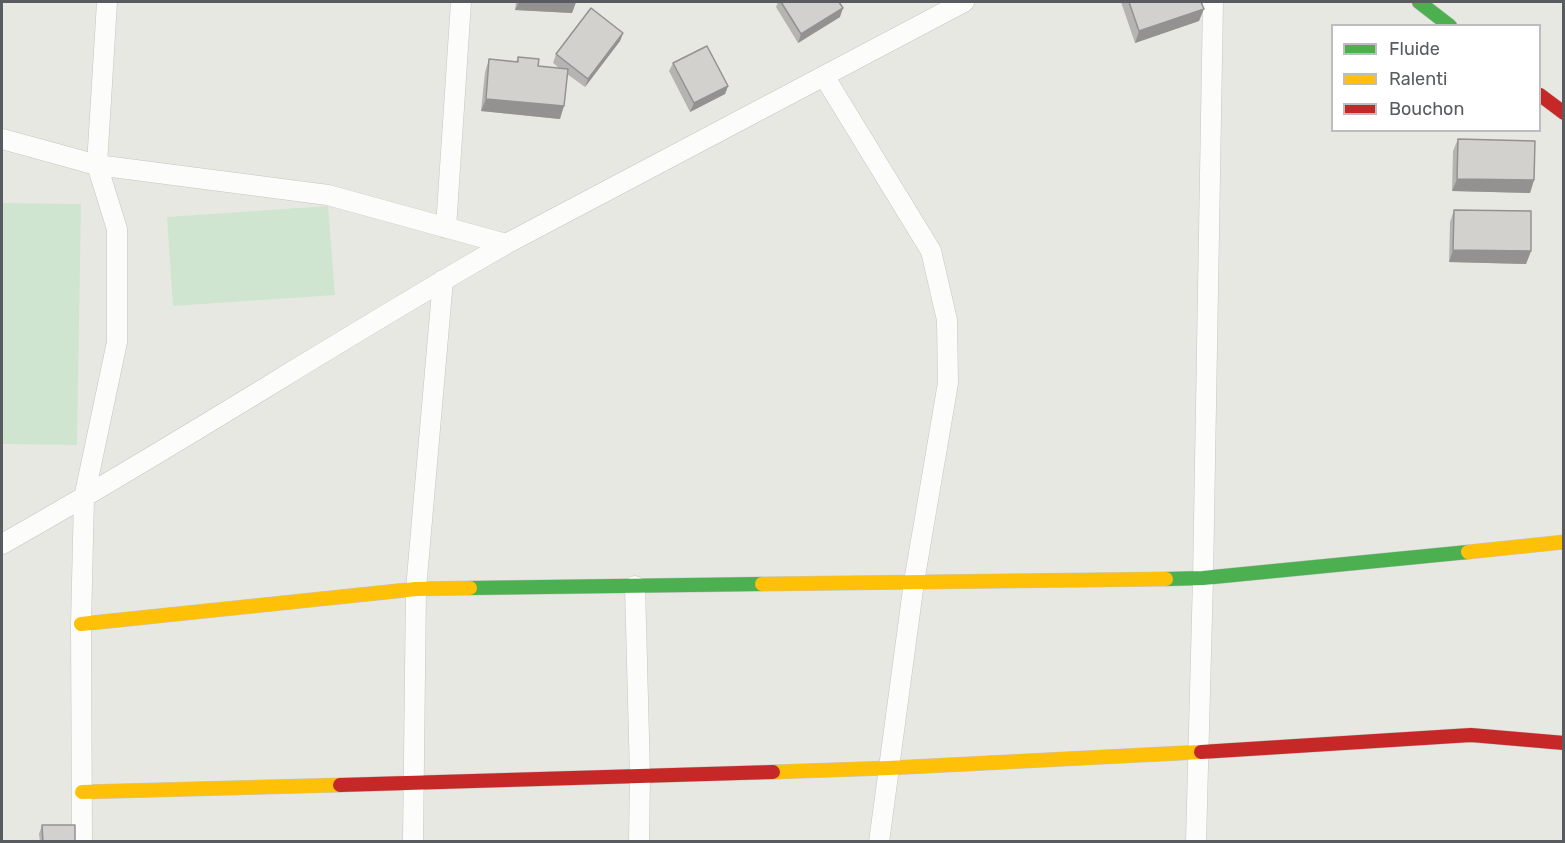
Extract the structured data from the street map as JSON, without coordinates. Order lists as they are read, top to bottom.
{
  "legend": ["Fluide", "Ralenti", "Bouchon"]
}
